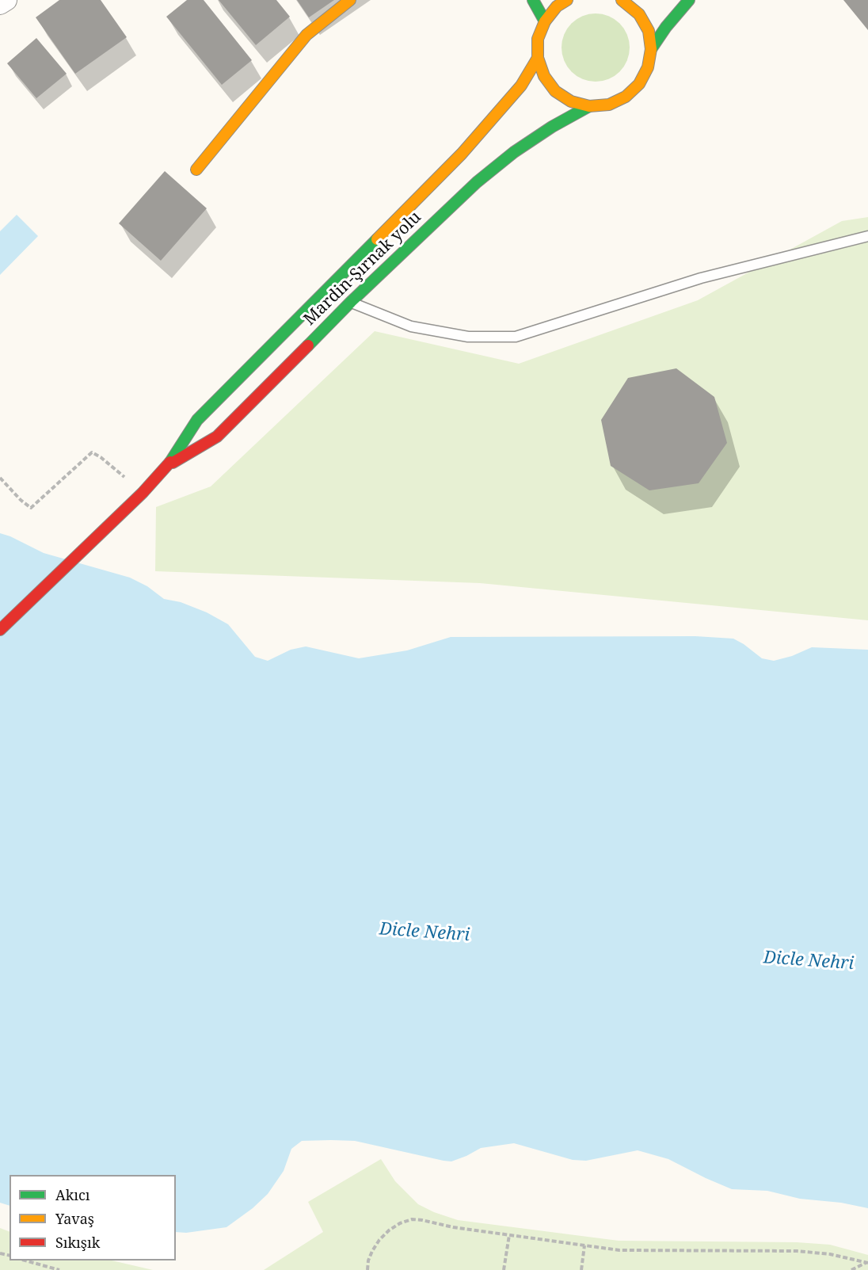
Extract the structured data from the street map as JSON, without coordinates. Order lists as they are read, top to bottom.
{
  "streets": {
    "main road": ["Mardin-Şırnak yolu"]
  },
  "water": ["Dicle Nehri"],
  "legend": ["Akıcı", "Yavaş", "Sıkışık"]
}
